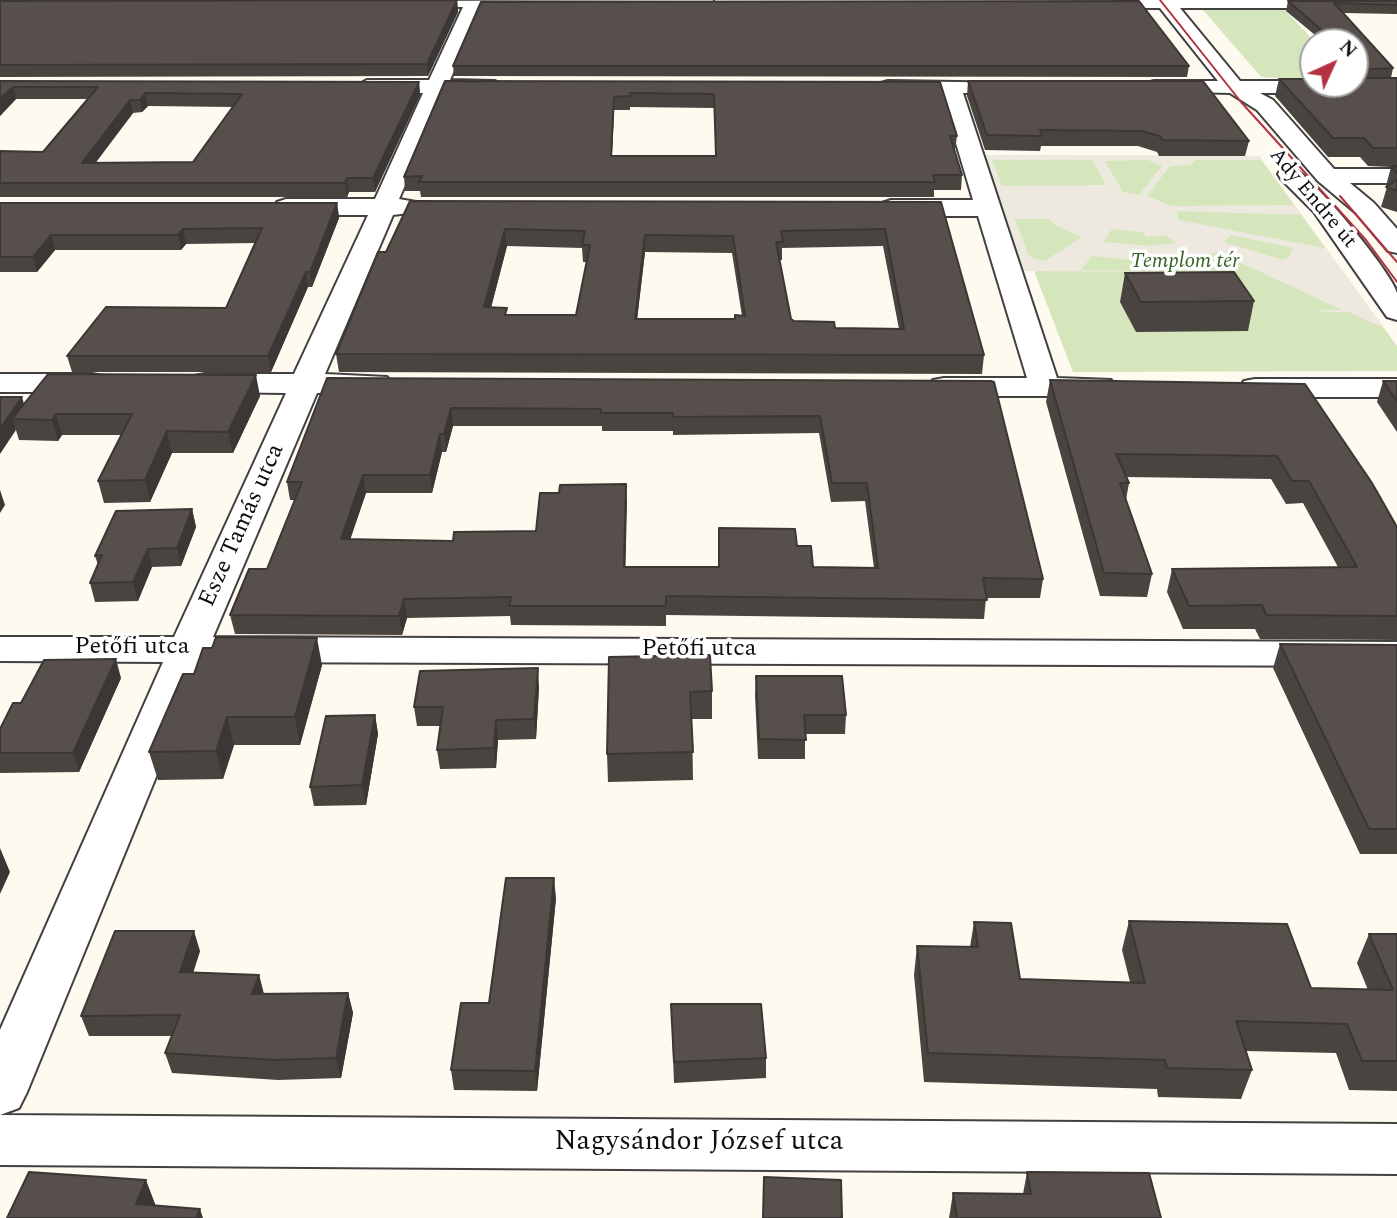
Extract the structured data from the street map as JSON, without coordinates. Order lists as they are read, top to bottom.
{
  "streets": {
    "street": [
      "Ady Endre út",
      "Esze Tamás utca",
      "Petőfi utca",
      "Nagysándor József utca"
    ]
  },
  "crossings": [
    ["Esze Tamás utca", "Petőfi utca"]
  ],
  "parks": ["Templom tér"],
  "north": "top right"
}
